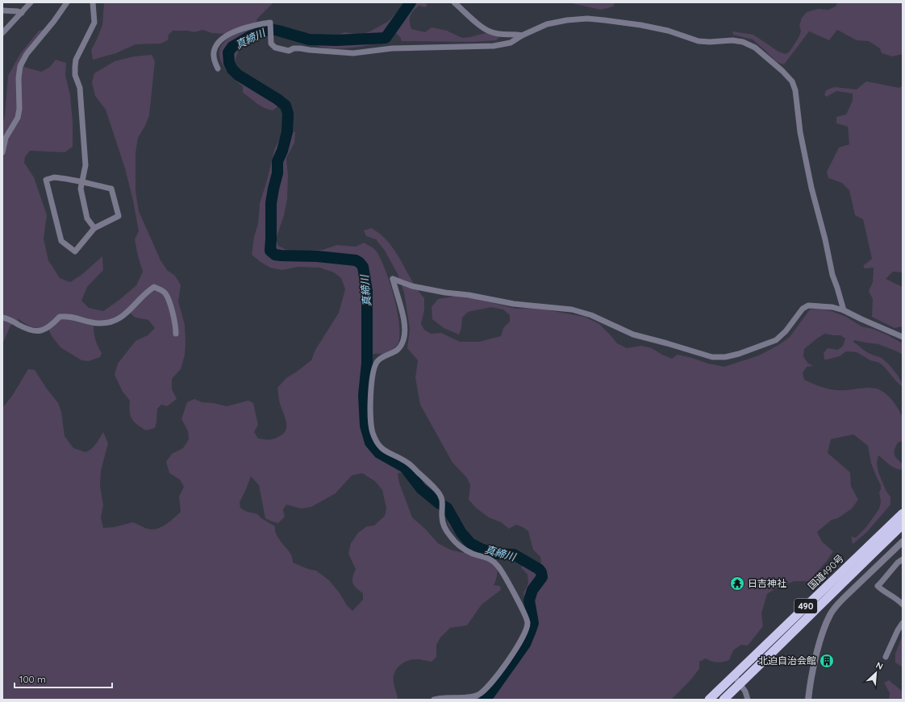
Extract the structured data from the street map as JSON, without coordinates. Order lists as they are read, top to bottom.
{
  "streets": {
    "highway": ["国道490号", "490"]
  },
  "water": ["真締川"],
  "places": {
    "temple": ["日吉神社"],
    "building": ["北迫自治会館"]
  },
  "scale_bar": "100 m",
  "north": "top right"
}
